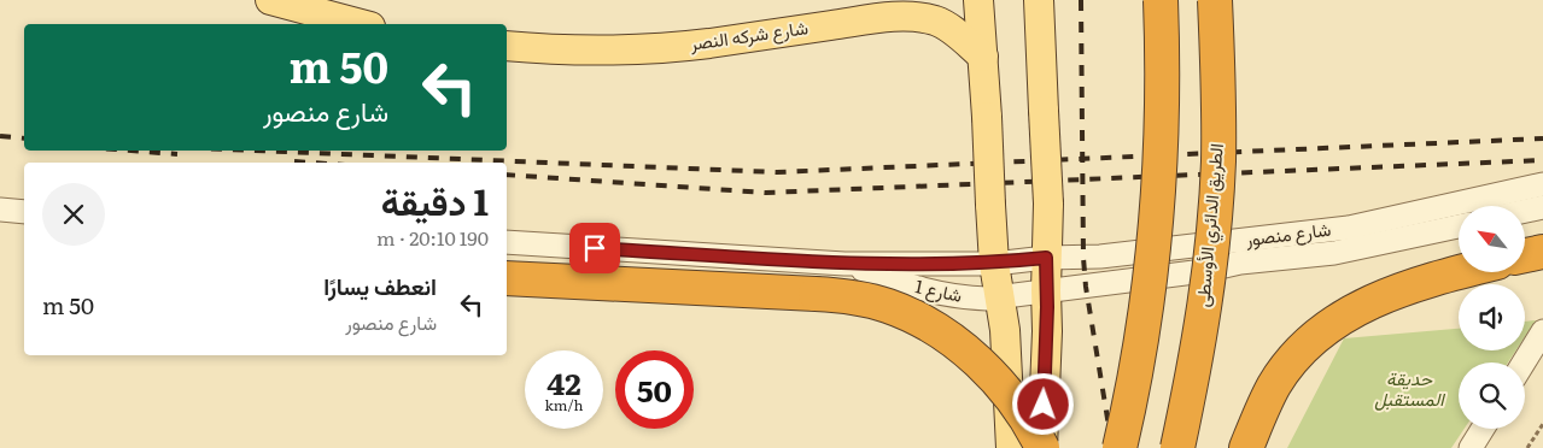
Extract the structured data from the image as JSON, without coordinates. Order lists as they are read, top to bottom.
{
  "streets": {
    "highway": ["الطريق الدائري الأوسطى"],
    "main road": ["شارع شركه النصر"],
    "street": ["شارع منصور", "شارع 1"]
  },
  "crossings": [
    ["شارع منصور", "شارع 1"]
  ],
  "parks": ["حديقة المستقبل"],
  "north": "top left",
  "page": {
    "turn": ["50 m", "شارع منصور"],
    "heading": ["1 دقيقة", "190 m · 20:10"],
    "list": [
      {
        "name": "انعطف يسارًا",
        "note": "شارع منصور",
        "value": "50 m"
      }
    ],
    "speed": "42 km/h",
    "limit": "50"
  }
}
